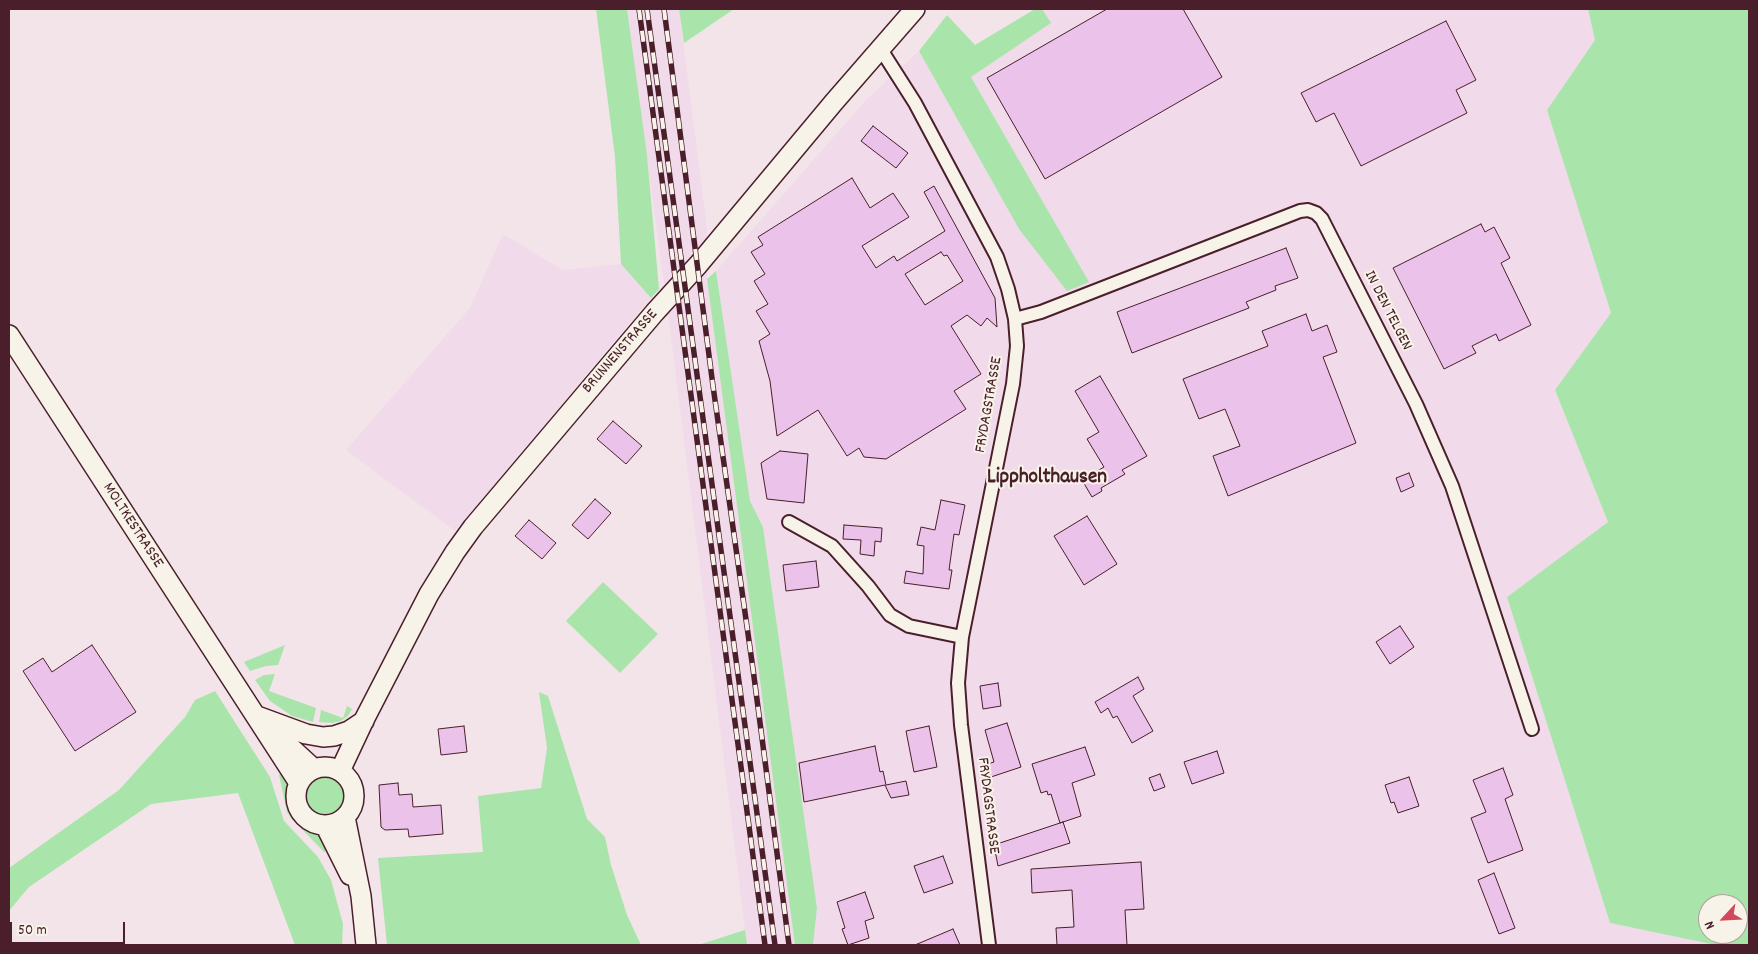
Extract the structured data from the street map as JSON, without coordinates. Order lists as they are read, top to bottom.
{
  "streets": {
    "street": [
      "IN DEN TELGEN",
      "BRUNNENSTRASSE",
      "FRYDAGSTRASSE",
      "MOLTKESTRASSE"
    ]
  },
  "crossings": [
    ["IN DEN TELGEN", "FRYDAGSTRASSE"],
    ["BRUNNENSTRASSE", "FRYDAGSTRASSE"],
    ["BRUNNENSTRASSE", "MOLTKESTRASSE"]
  ],
  "districts": ["Lippholthausen"],
  "scale_bar": "50 m",
  "north": "bottom left"
}
